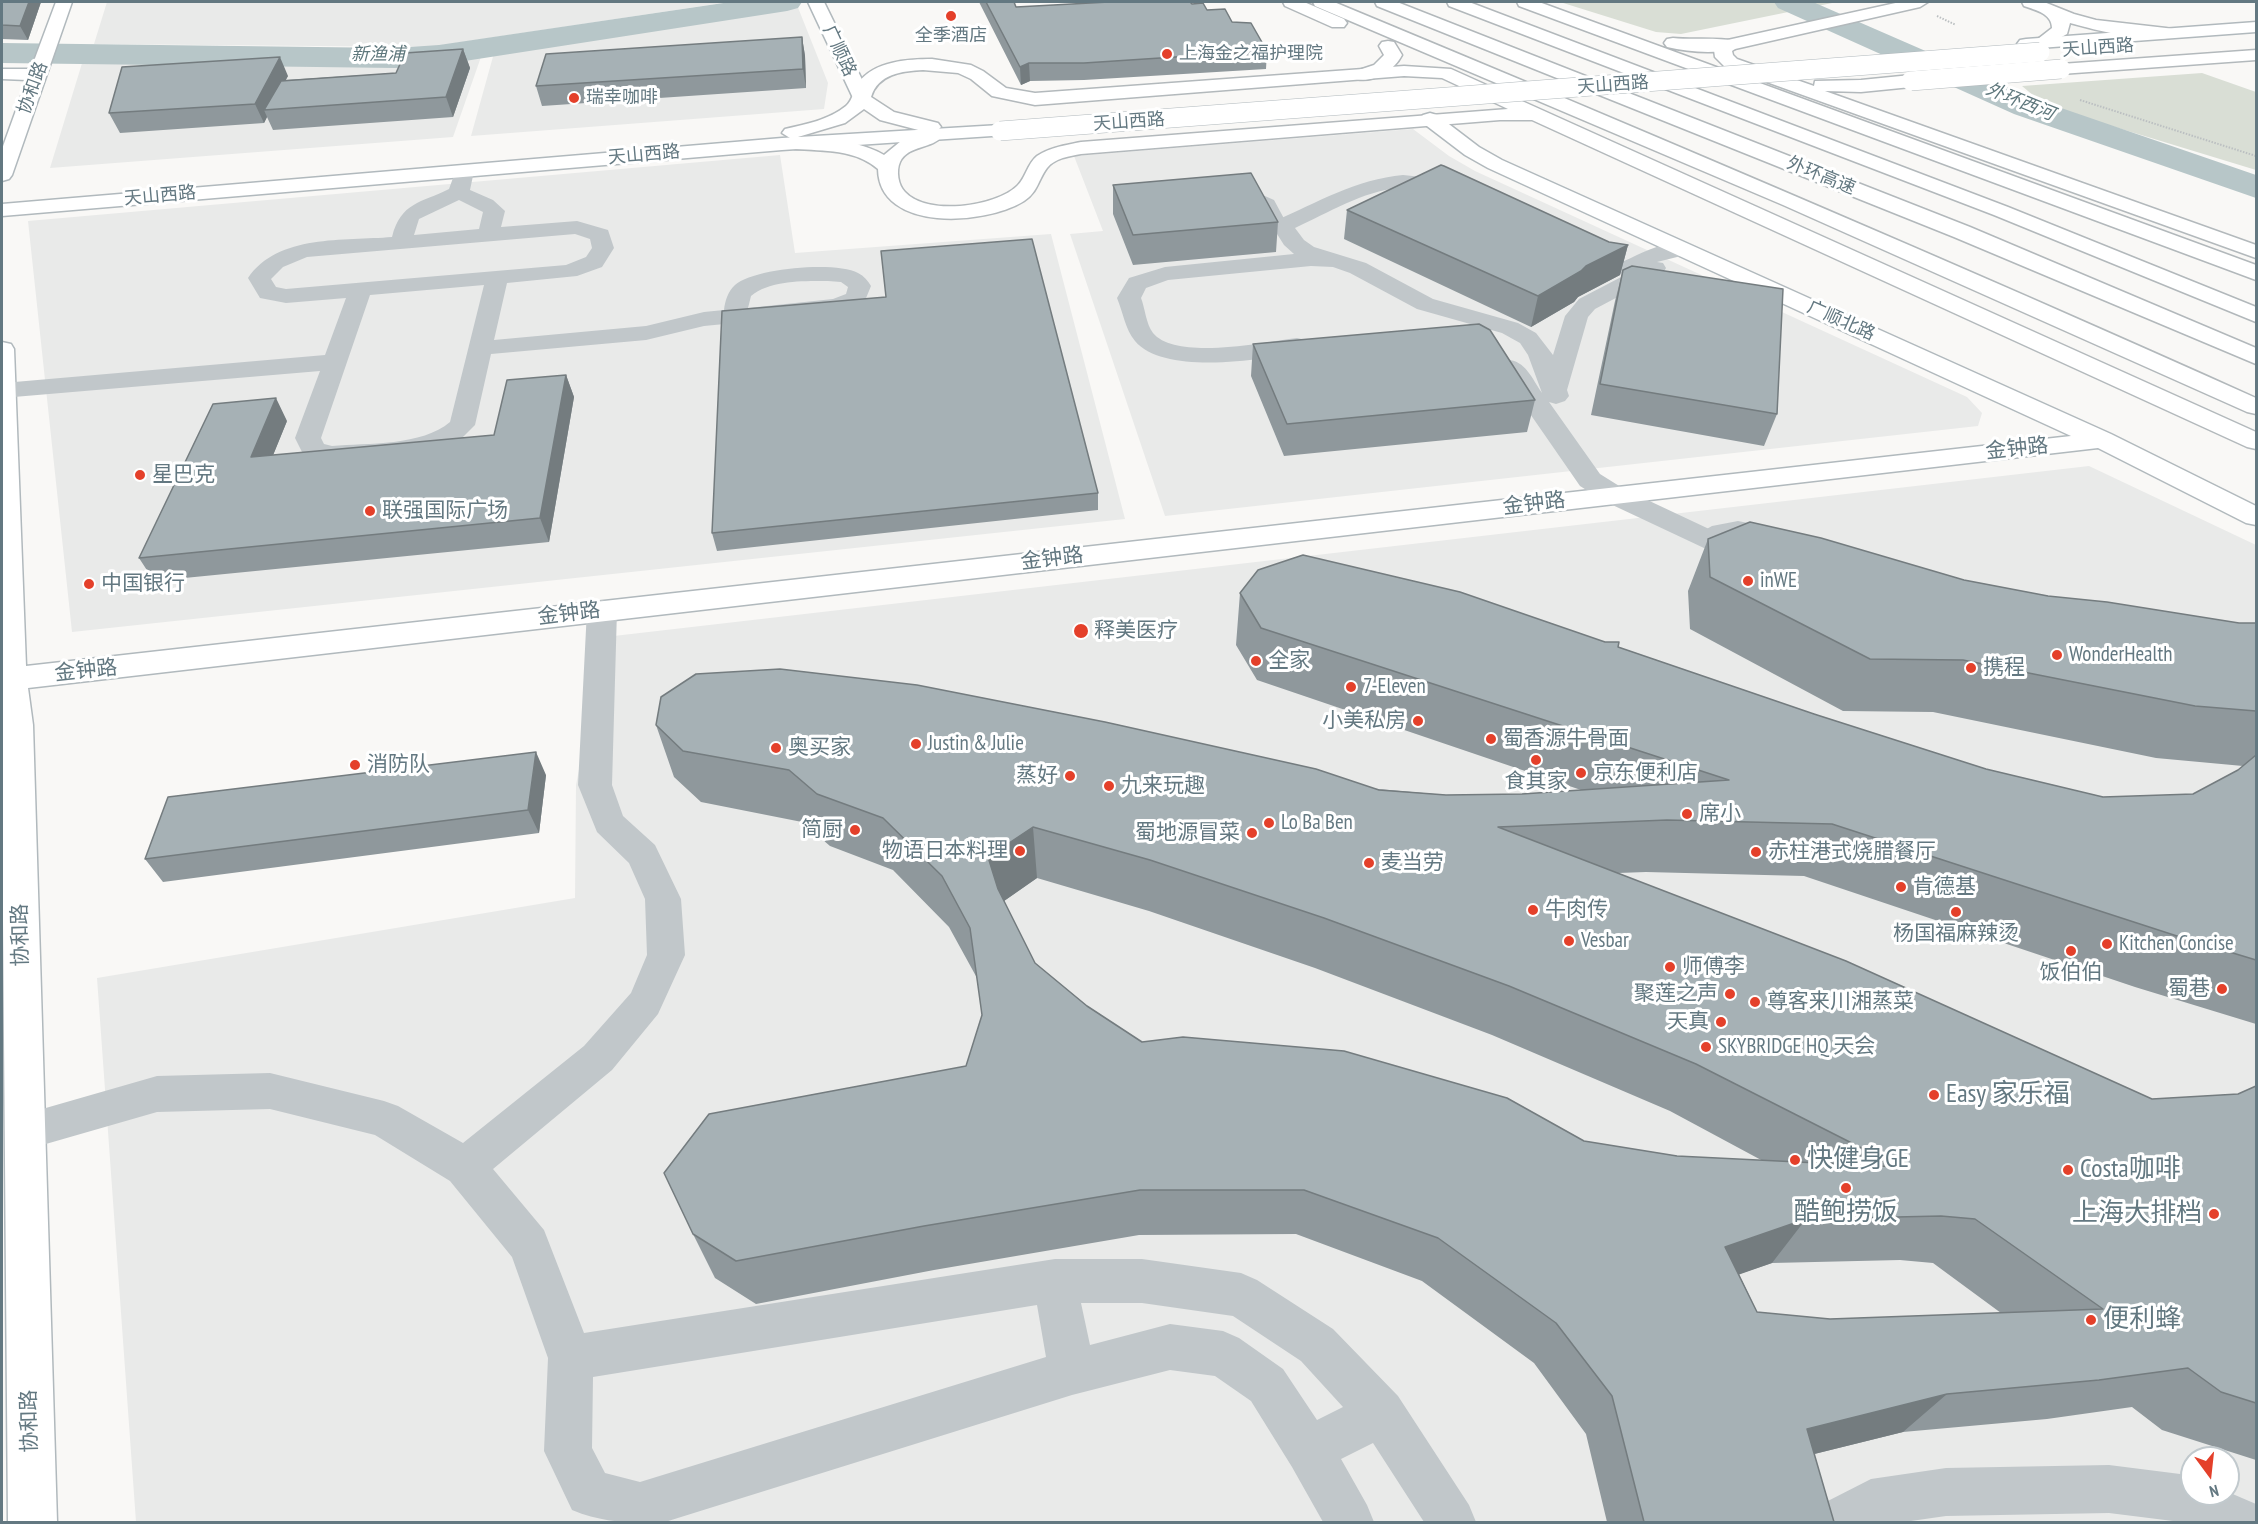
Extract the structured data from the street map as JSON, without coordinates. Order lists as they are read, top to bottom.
{
  "streets": {
    "main road": [
      "天山西路",
      "广顺路",
      "协和路",
      "外环高速",
      "广顺北路",
      "金钟路"
    ]
  },
  "crossings": [
    ["协和路", "金钟路"],
    ["广顺北路", "金钟路"]
  ],
  "water": ["新渔浦", "外环西河"],
  "places": [
    "全季酒店",
    "上海金之福护理院",
    "瑞幸咖啡",
    "星巴克",
    "联强国际广场",
    "inWE",
    "中国银行",
    "释美医疗",
    "WonderHealth",
    "全家",
    "携程",
    "7-Eleven",
    "小美私房",
    "蜀香源牛骨面",
    "Justin & Julie",
    "奥买家",
    "食其家",
    "消防队",
    "京东便利店",
    "蒸好",
    "九来玩趣",
    "席小",
    "Lo Ba Ben",
    "简厨",
    "蜀地源冒菜",
    "物语日本料理",
    "赤柱港式烧腊餐厅",
    "麦当劳",
    "肯德基",
    "牛肉传",
    "杨国福麻辣烫",
    "Vesbar",
    "Kitchen Concise",
    "饭伯伯",
    "师傅李",
    "蜀巷",
    "聚莲之声",
    "尊客来川湘蒸菜",
    "天真",
    "SKYBRIDGE HQ 天会",
    "Easy 家乐福",
    "快健身GE",
    "Costa咖啡",
    "酷鲍捞饭",
    "上海大排档",
    "便利蜂"
  ],
  "north": "bottom"
}
